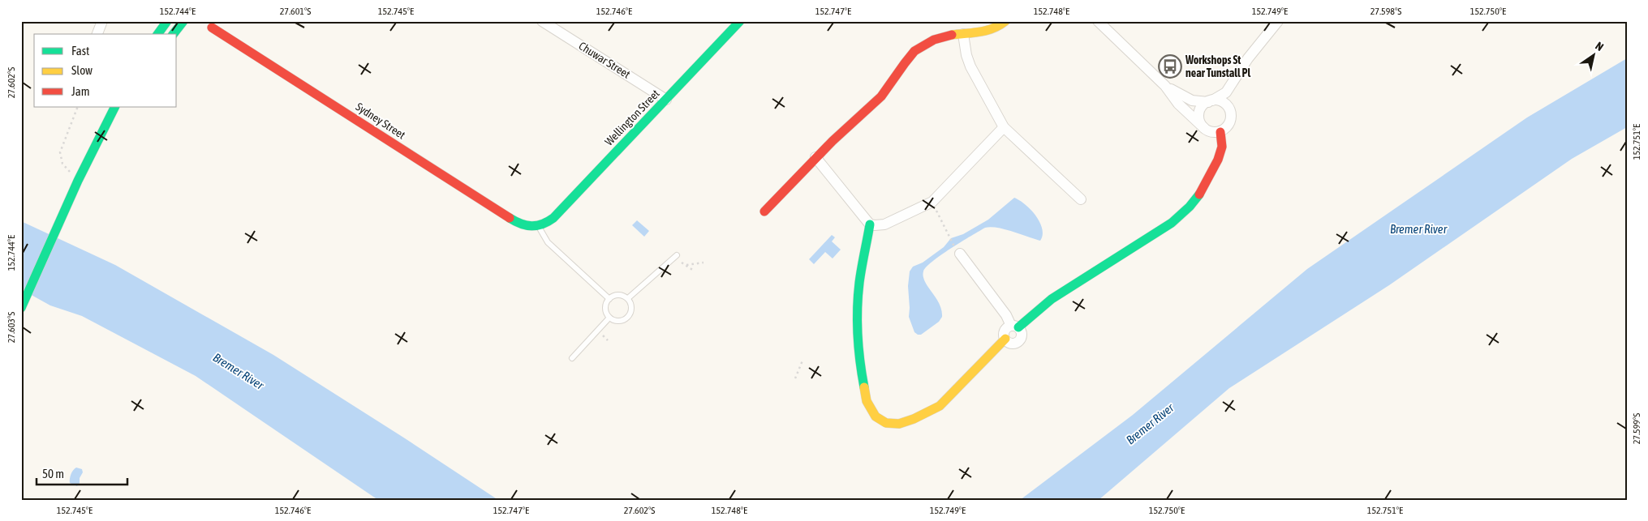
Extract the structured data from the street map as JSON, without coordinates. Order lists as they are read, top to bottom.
{
  "streets": {
    "street": ["Chuwar Street", "Wellington Street", "Sydney Street"]
  },
  "crossings": [
    ["Chuwar Street", "Wellington Street"],
    ["Wellington Street", "Sydney Street"]
  ],
  "water": ["Bremer River"],
  "places": {
    "bus stop": ["Workshops St near Tunstall Pl"]
  },
  "legend": ["Fast", "Slow", "Jam"],
  "scale_bar": "50 m",
  "north": "top right",
  "coordinates": [
    "152.744°E",
    "27.601°S",
    "152.745°E",
    "152.746°E",
    "152.747°E",
    "152.748°E",
    "152.749°E",
    "27.598°S",
    "152.750°E",
    "27.602°S",
    "152.751°E",
    "27.603°S",
    "27.599°S"
  ]
}
